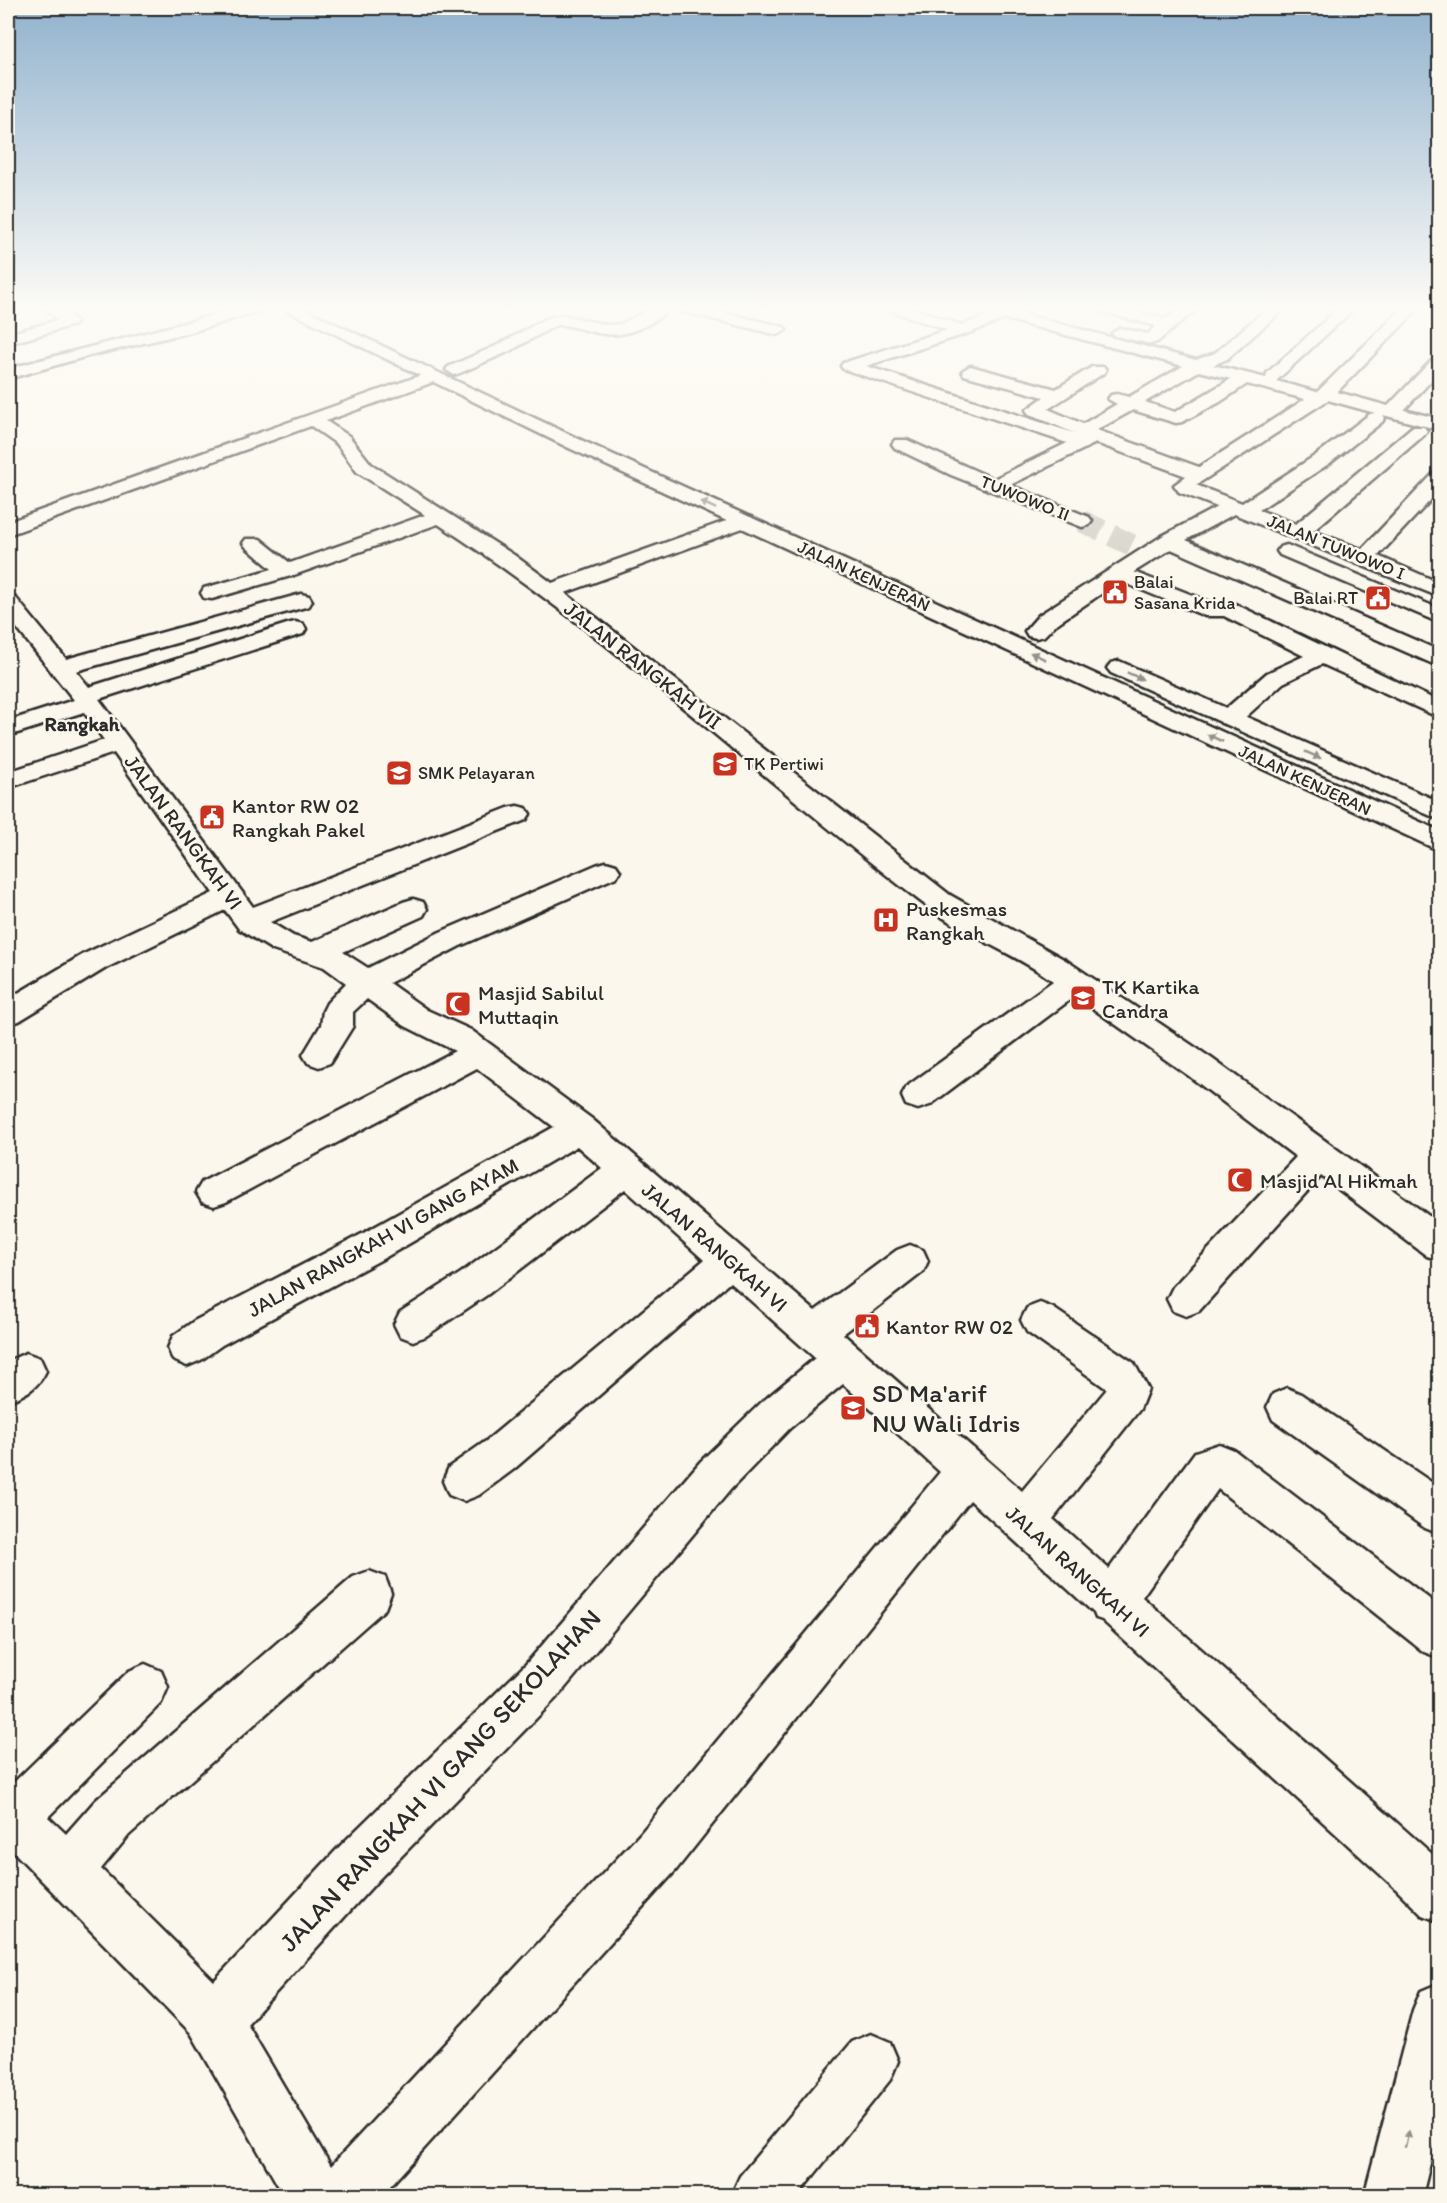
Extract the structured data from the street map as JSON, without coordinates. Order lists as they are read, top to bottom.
{
  "streets": {
    "main road": [
      "TUWOWO II",
      "JALAN TUWOWO I",
      "JALAN KENJERAN",
      "JALAN RANGKAH VII",
      "JALAN RANGKAH VI",
      "JALAN RANGKAH VI GANG AYAM",
      "JALAN RANGKAH VI GANG SEKOLAHAN"
    ]
  },
  "crossings": [
    ["JALAN RANGKAH VI", "JALAN RANGKAH VI GANG AYAM"],
    ["JALAN RANGKAH VI", "JALAN RANGKAH VI GANG SEKOLAHAN"]
  ],
  "districts": ["Rangkah"],
  "places": {
    "public building": [
      "Balai Sasana Krida",
      "Balai RT",
      "Kantor RW 02 Rangkah Pakel",
      "Kantor RW 02"
    ],
    "school or university": [
      "TK Pertiwi",
      "SMK Pelayaran",
      "TK Kartika Candra",
      "SD Ma'arif NU Wali Idris"
    ],
    "hospital": ["Puskesmas Rangkah"],
    "mosque": ["Masjid Sabilul Muttaqin", "Masjid Al Hikmah"]
  }
}
